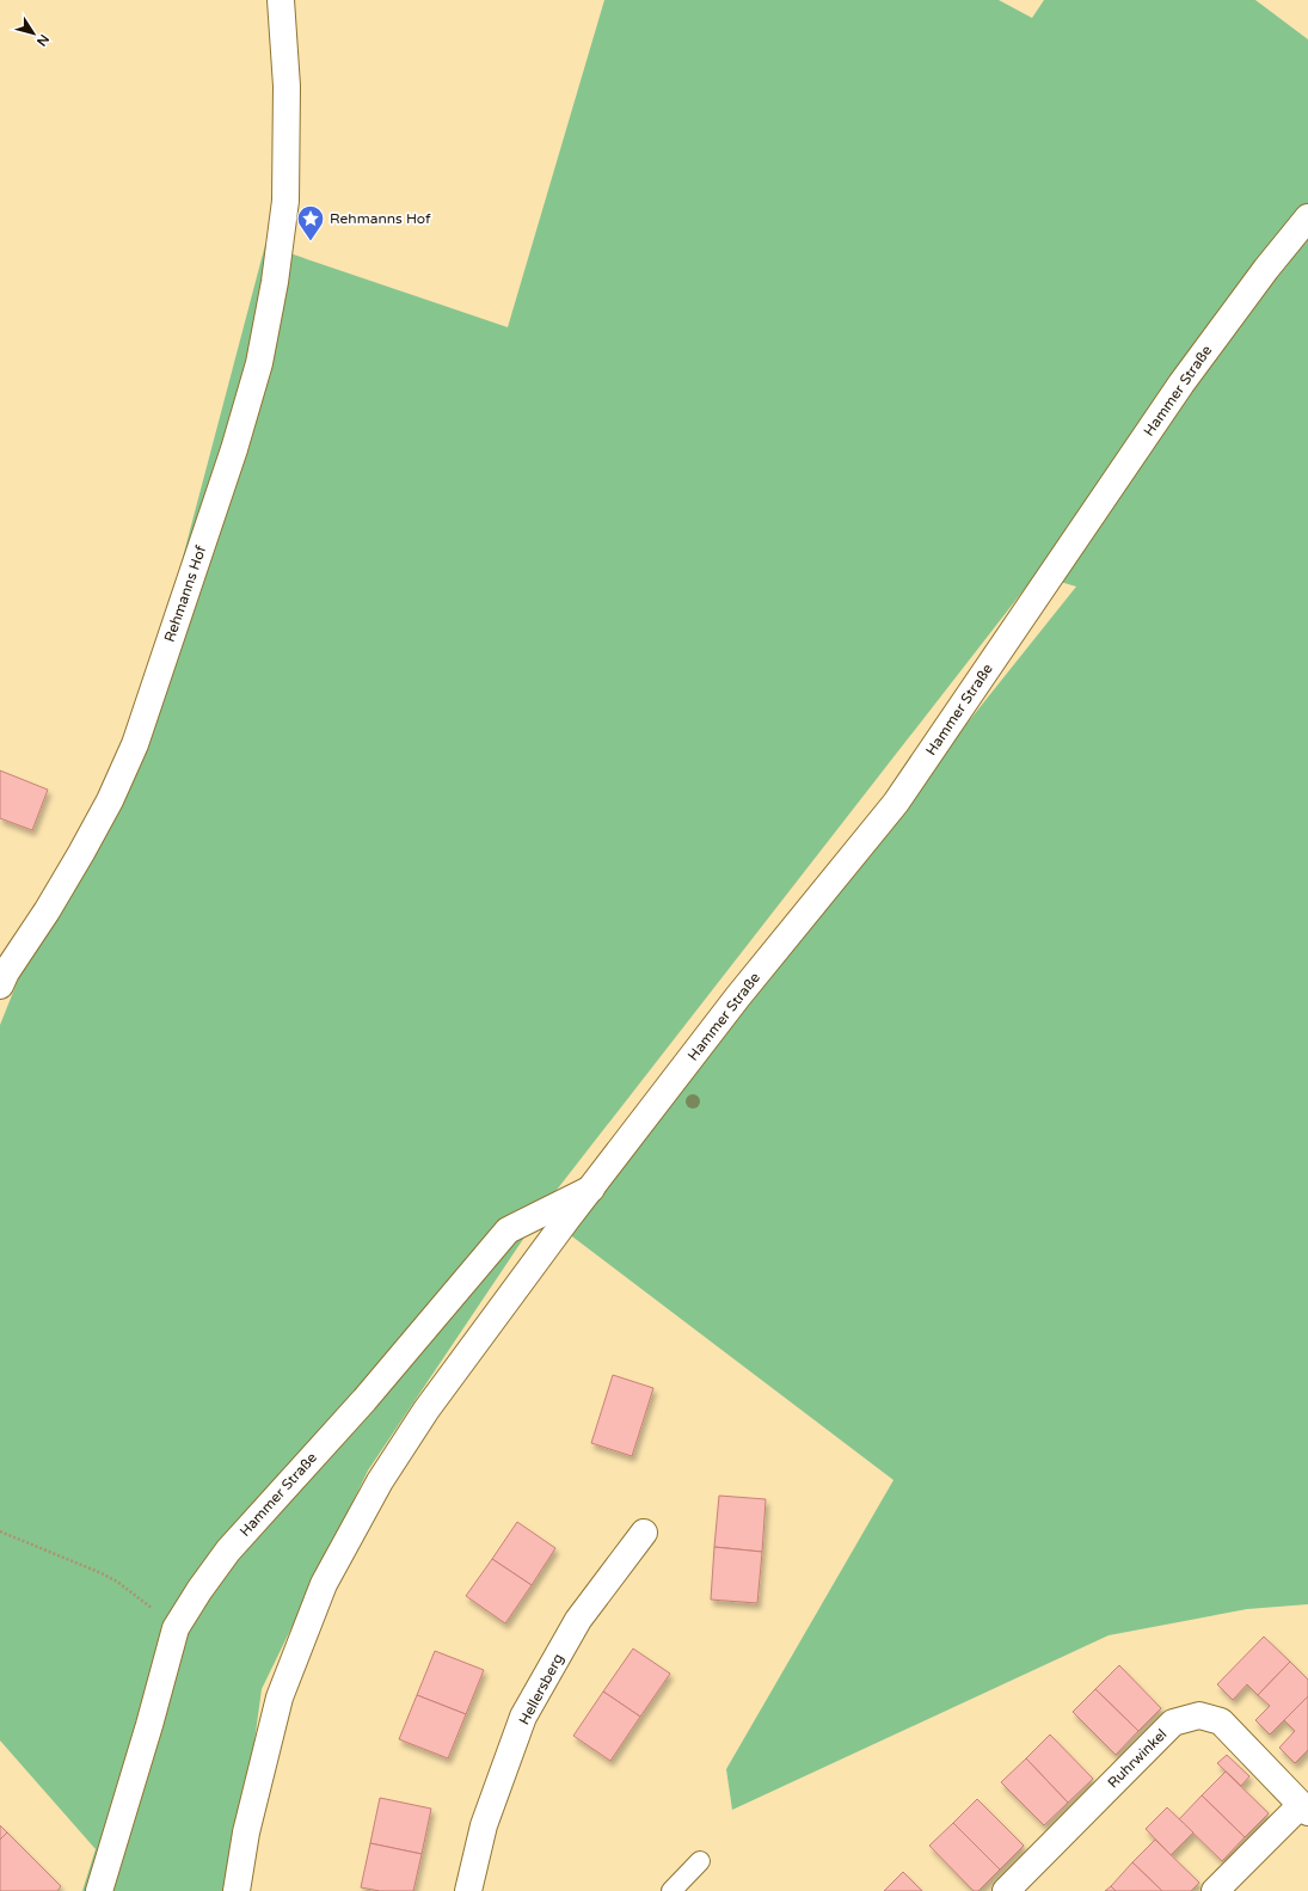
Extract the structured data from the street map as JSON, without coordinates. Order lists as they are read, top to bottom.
{
  "streets": {
    "street": [
      "Hammer Straße",
      "Rehmanns Hof",
      "Hellersberg",
      "Ruhrwinkel"
    ]
  },
  "places": {
    "place": ["Rehmanns Hof"]
  },
  "north": "bottom right"
}
